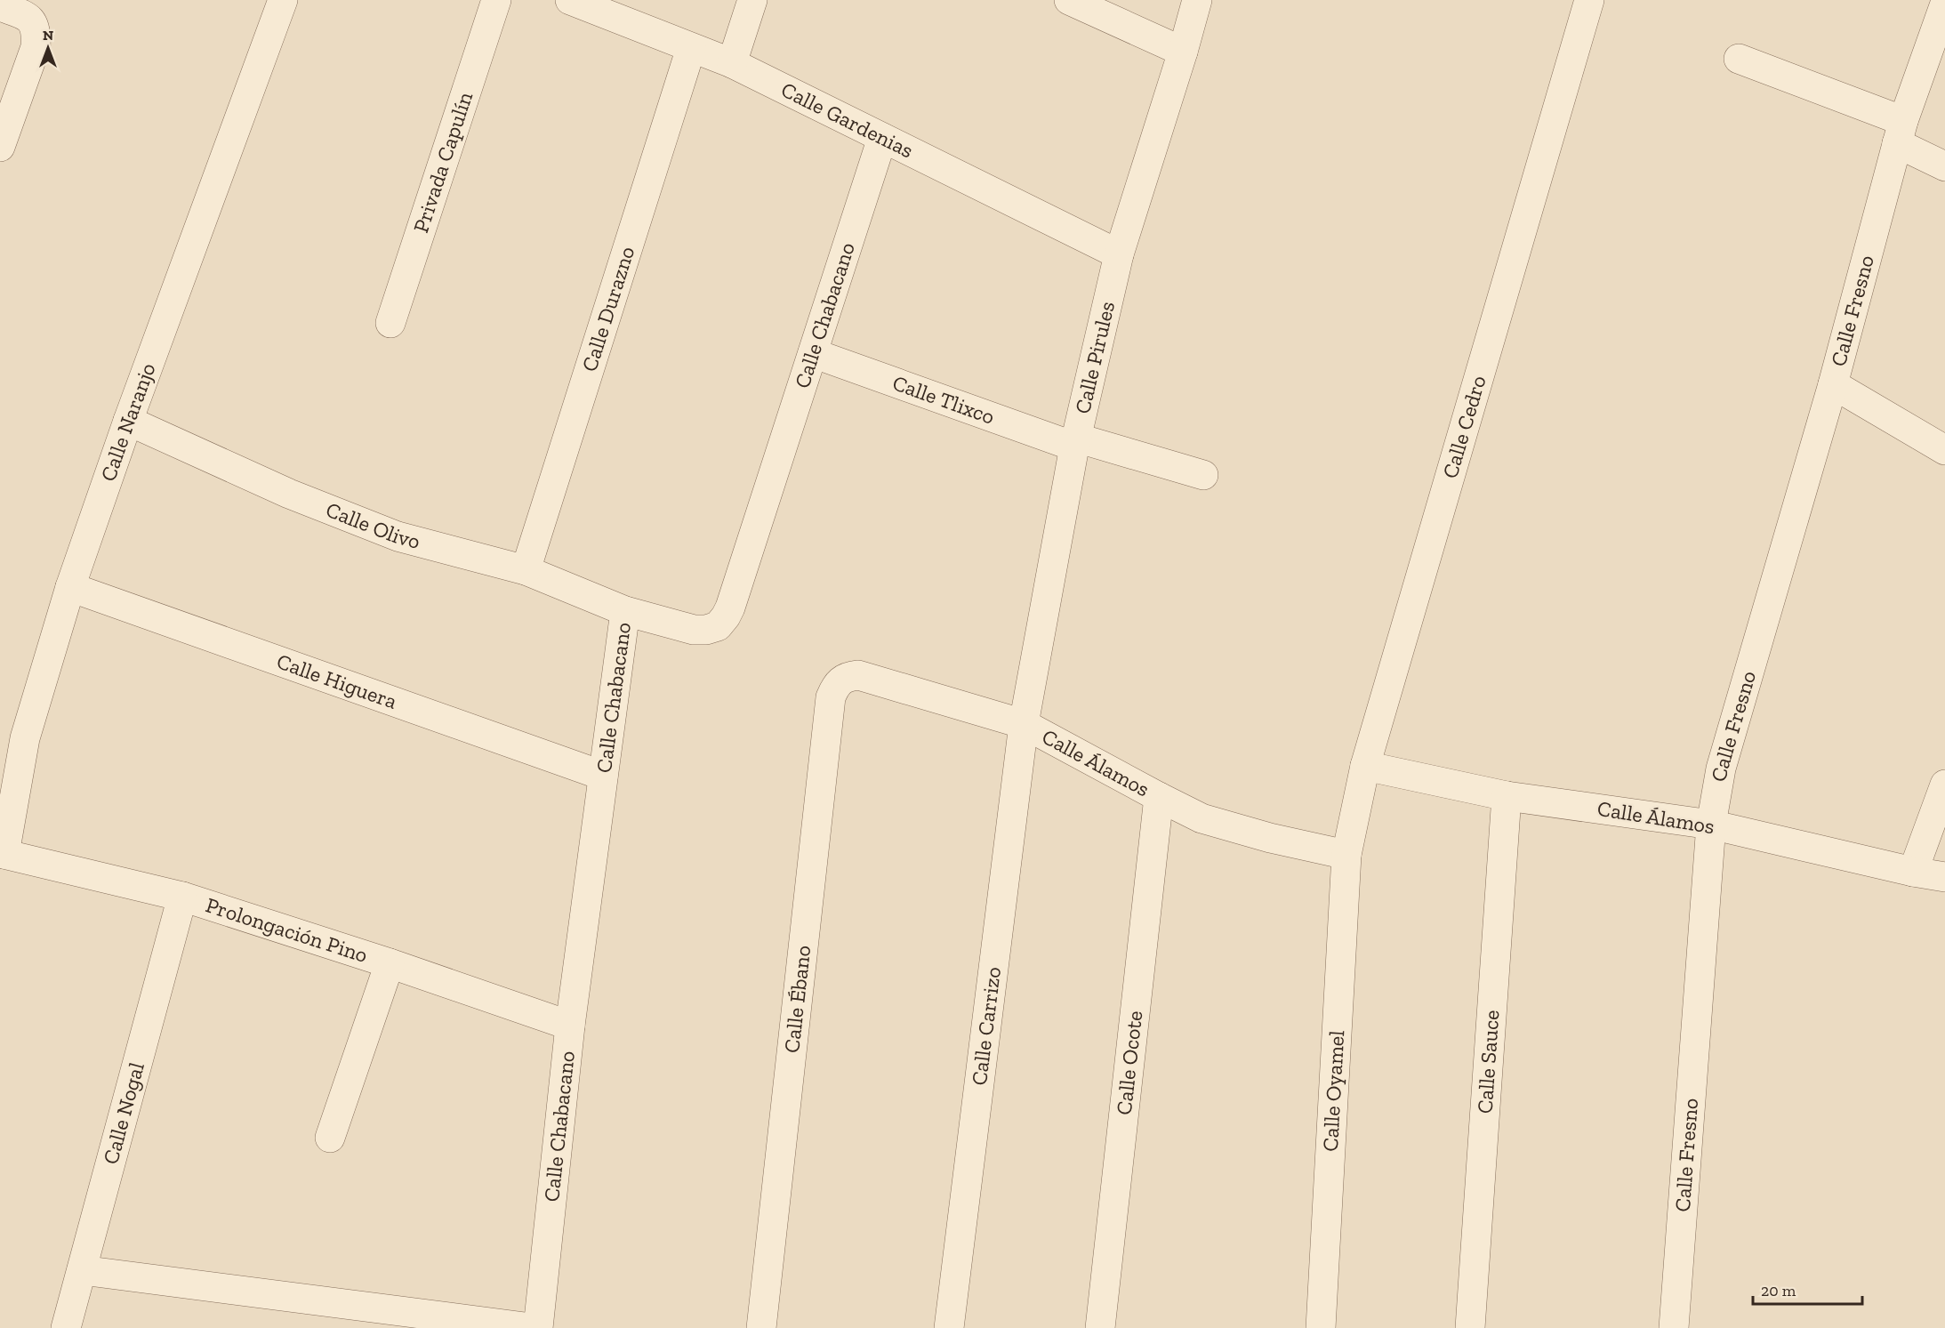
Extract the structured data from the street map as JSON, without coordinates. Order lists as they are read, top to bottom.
{
  "streets": {
    "street": [
      "Calle Gardenias",
      "Privada Capulín",
      "Calle Durazno",
      "Calle Fresno",
      "Calle Chabacano",
      "Calle Pirules",
      "Calle Tlixco",
      "Calle Naranjo",
      "Calle Cedro",
      "Calle Olivo",
      "Calle Higuera",
      "Calle Álamos",
      "Prolongación Pino",
      "Calle Ébano",
      "Calle Carrizo",
      "Calle Sauce",
      "Calle Ocote",
      "Calle Oyamel",
      "Calle Nogal"
    ]
  },
  "crossings": [
    ["Calle Gardenias", "Calle Durazno"],
    ["Calle Gardenias", "Calle Chabacano"],
    ["Calle Gardenias", "Calle Pirules"],
    ["Calle Durazno", "Calle Olivo"],
    ["Calle Fresno", "Calle Álamos"],
    ["Calle Chabacano", "Calle Tlixco"],
    ["Calle Chabacano", "Calle Olivo"],
    ["Calle Chabacano", "Calle Higuera"],
    ["Calle Chabacano", "Prolongación Pino"],
    ["Calle Pirules", "Calle Tlixco"],
    ["Calle Pirules", "Calle Álamos"],
    ["Calle Pirules", "Calle Carrizo"],
    ["Calle Naranjo", "Calle Olivo"],
    ["Calle Naranjo", "Calle Higuera"],
    ["Calle Naranjo", "Prolongación Pino"],
    ["Calle Cedro", "Calle Álamos"],
    ["Calle Cedro", "Calle Oyamel"],
    ["Calle Álamos", "Calle Ébano"],
    ["Calle Álamos", "Calle Carrizo"],
    ["Calle Álamos", "Calle Sauce"],
    ["Calle Álamos", "Calle Ocote"],
    ["Calle Álamos", "Calle Oyamel"],
    ["Prolongación Pino", "Calle Nogal"]
  ],
  "scale_bar": "20 m",
  "north": "top"
}
